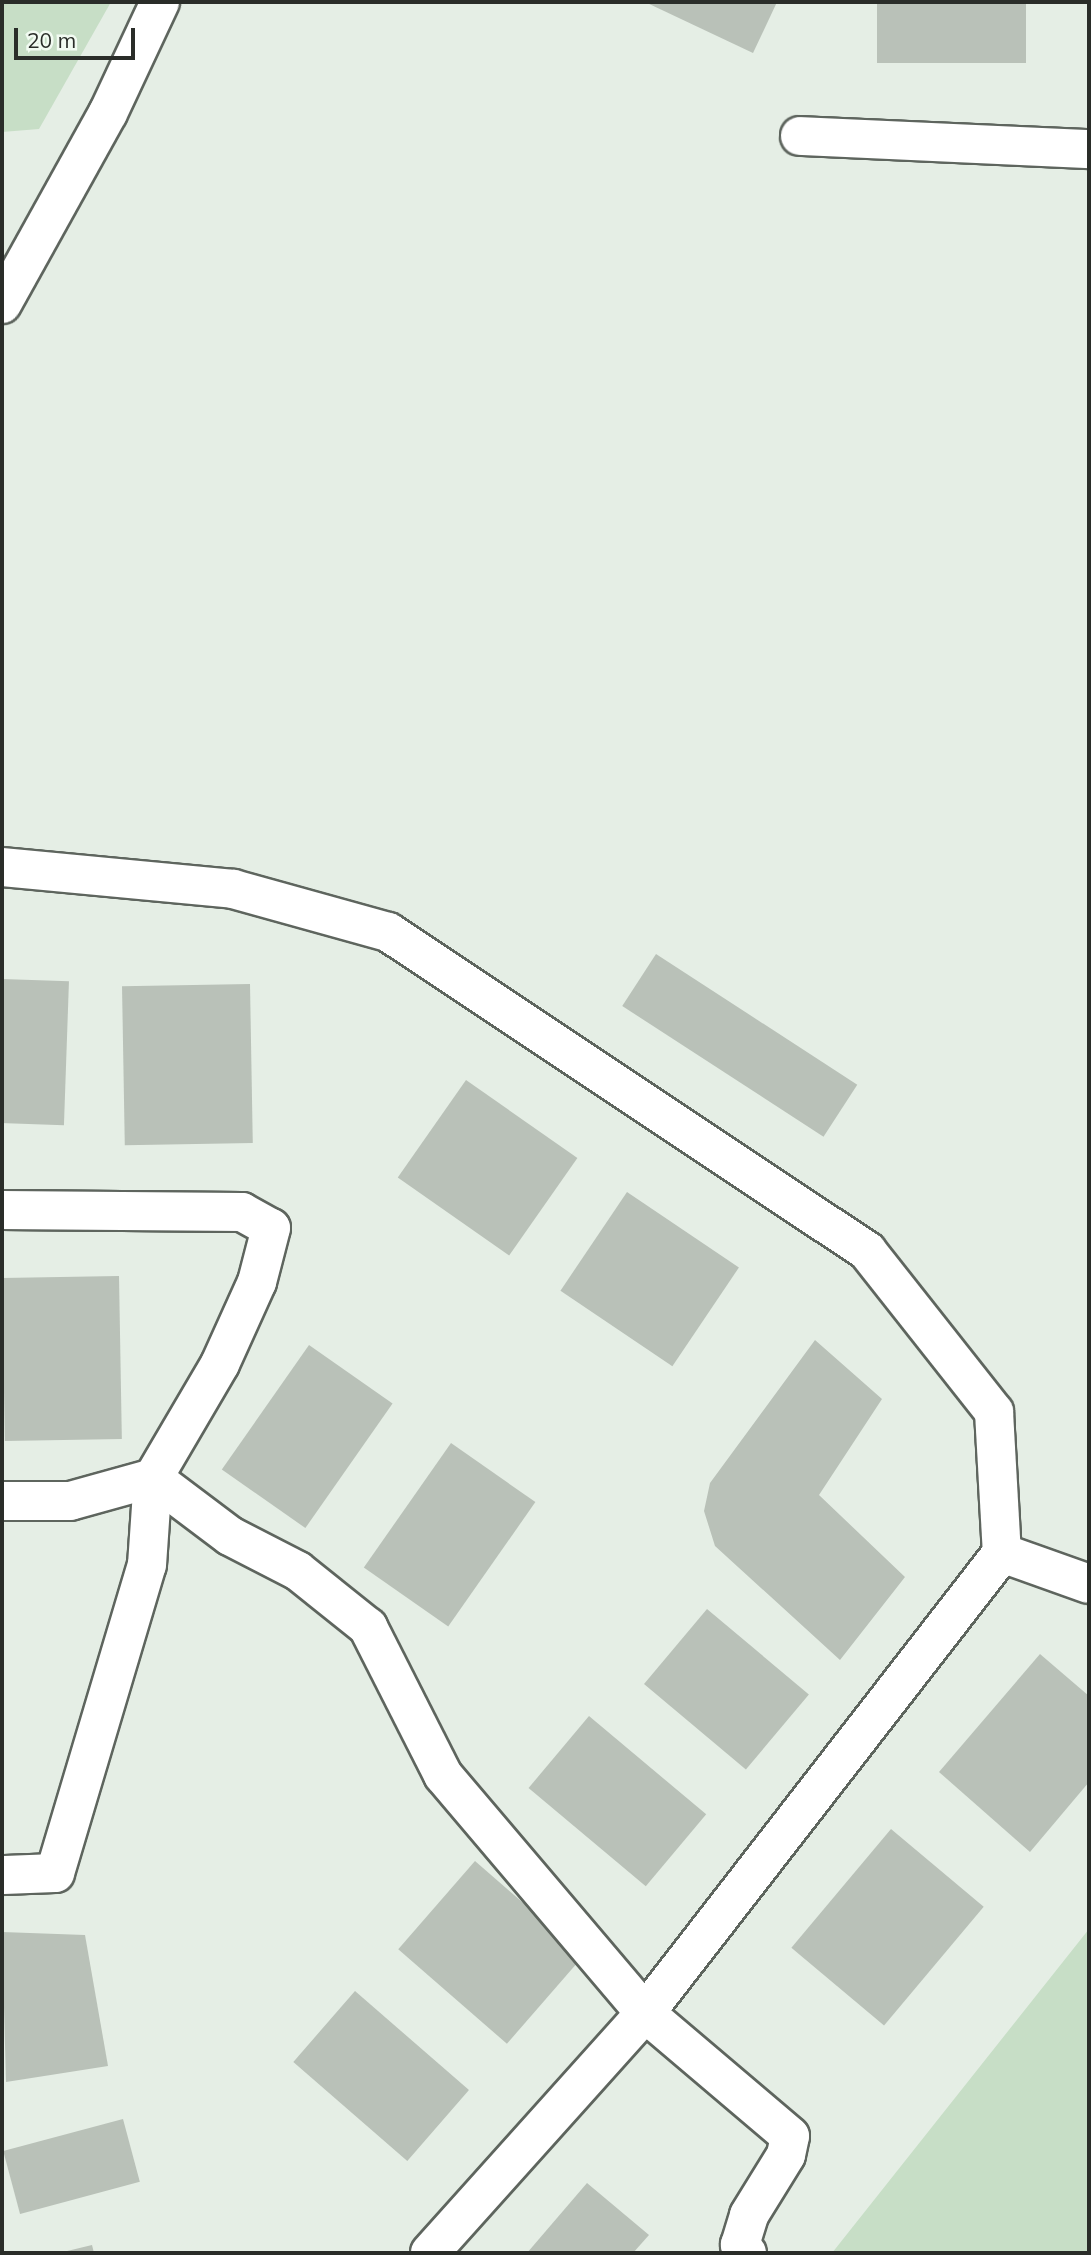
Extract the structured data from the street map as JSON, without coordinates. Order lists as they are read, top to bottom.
{
  "scale_bar": "20 m"
}
